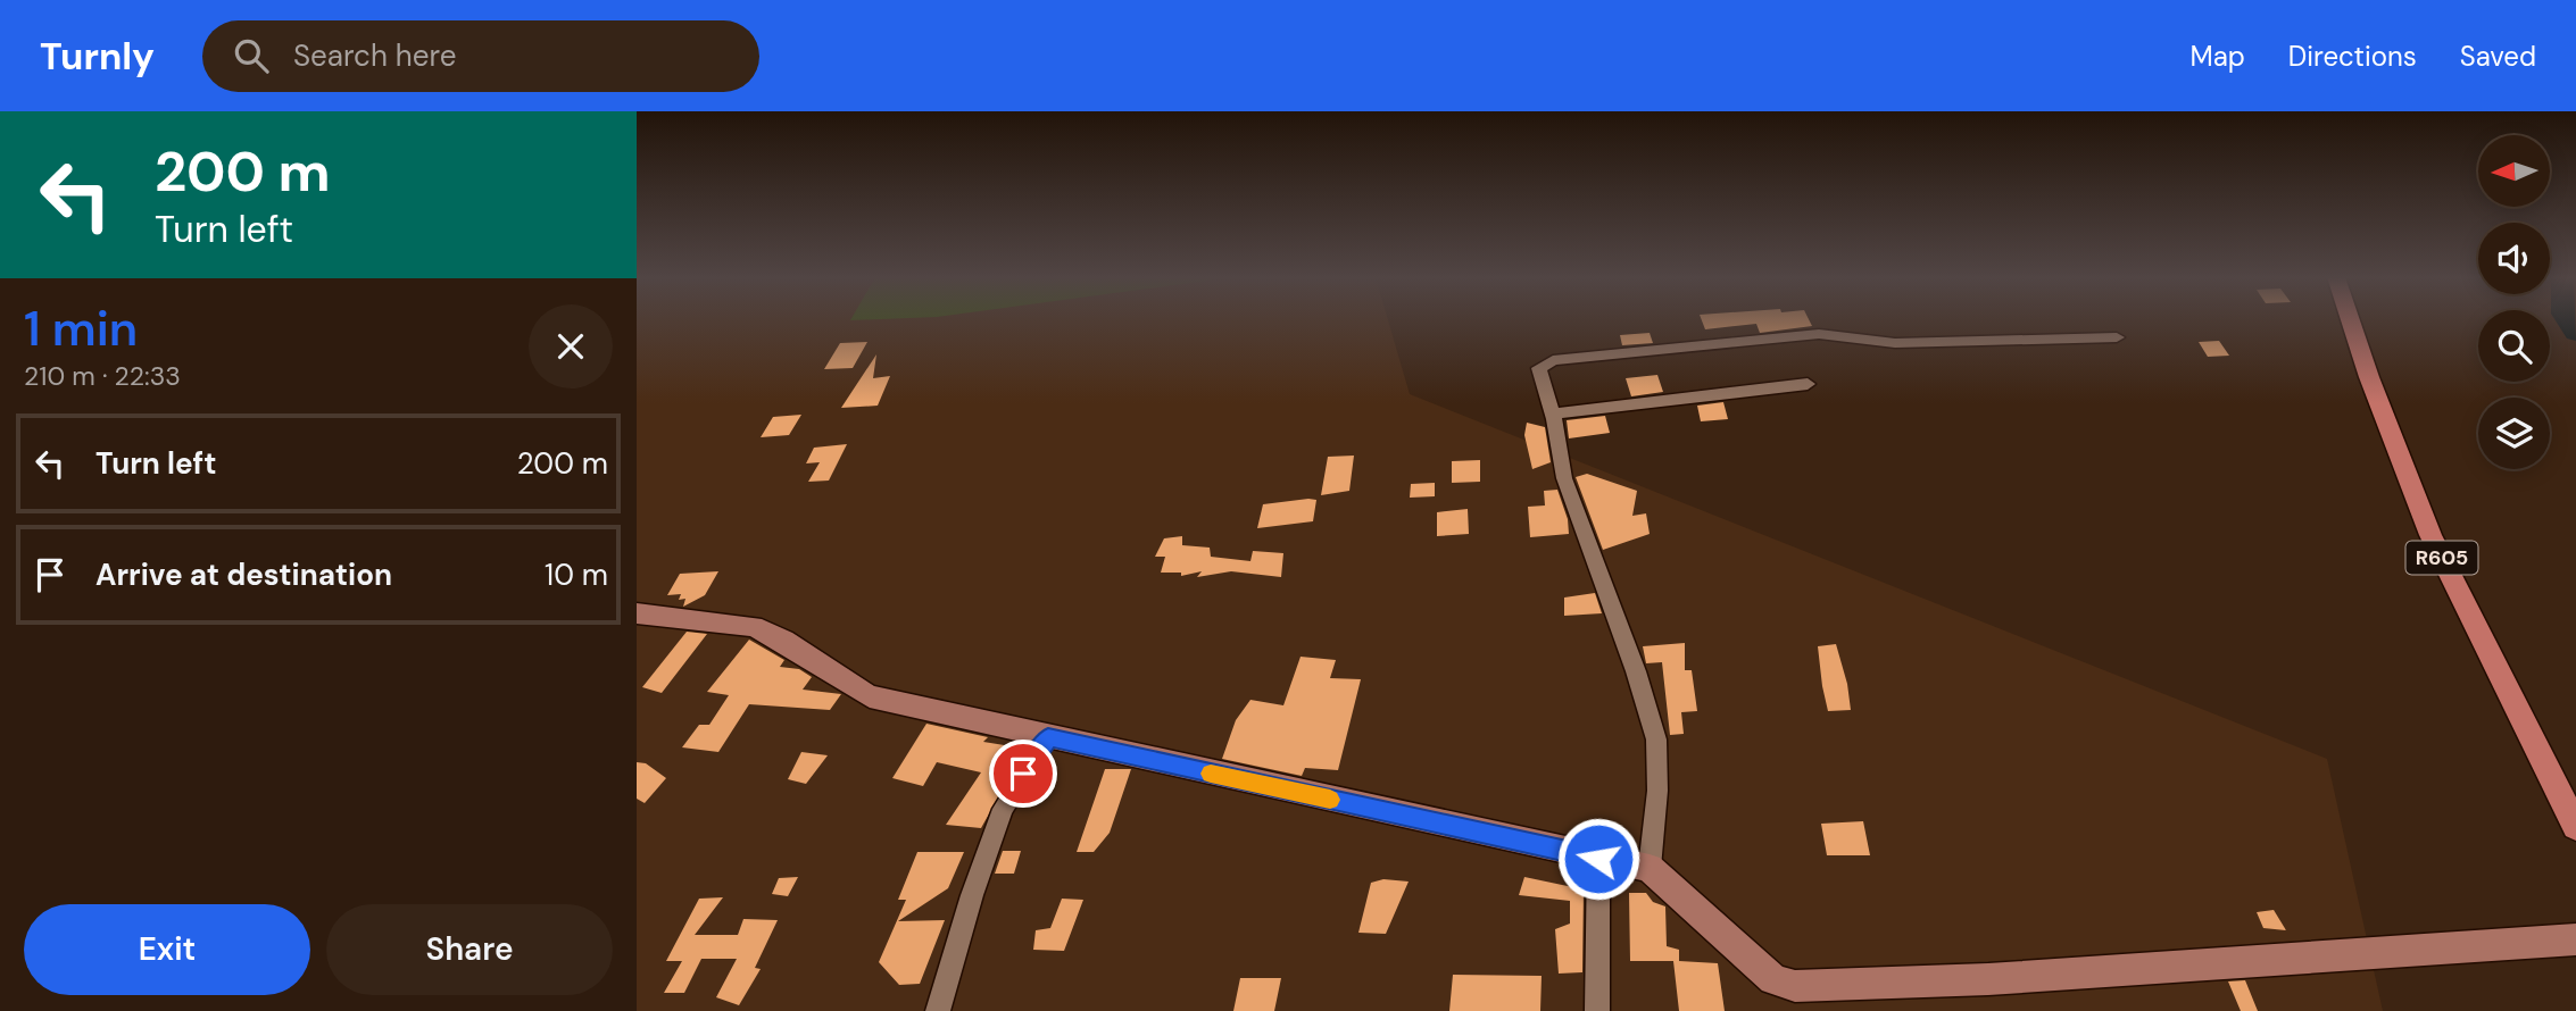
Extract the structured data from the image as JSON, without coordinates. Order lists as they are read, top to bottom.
{
  "streets": {
    "main road": ["R605"]
  },
  "north": "left",
  "page": {
    "header": "Turnly",
    "search": "Search here",
    "nav": ["Map", "Directions", "Saved"],
    "turn": ["200 m", "Turn left"],
    "heading": ["1 min", "210 m · 22:33"],
    "list": [
      {
        "name": "Turn left",
        "value": "200 m"
      },
      {
        "name": "Arrive at destination",
        "value": "10 m"
      }
    ],
    "buttons": ["Exit", "Share"]
  }
}
